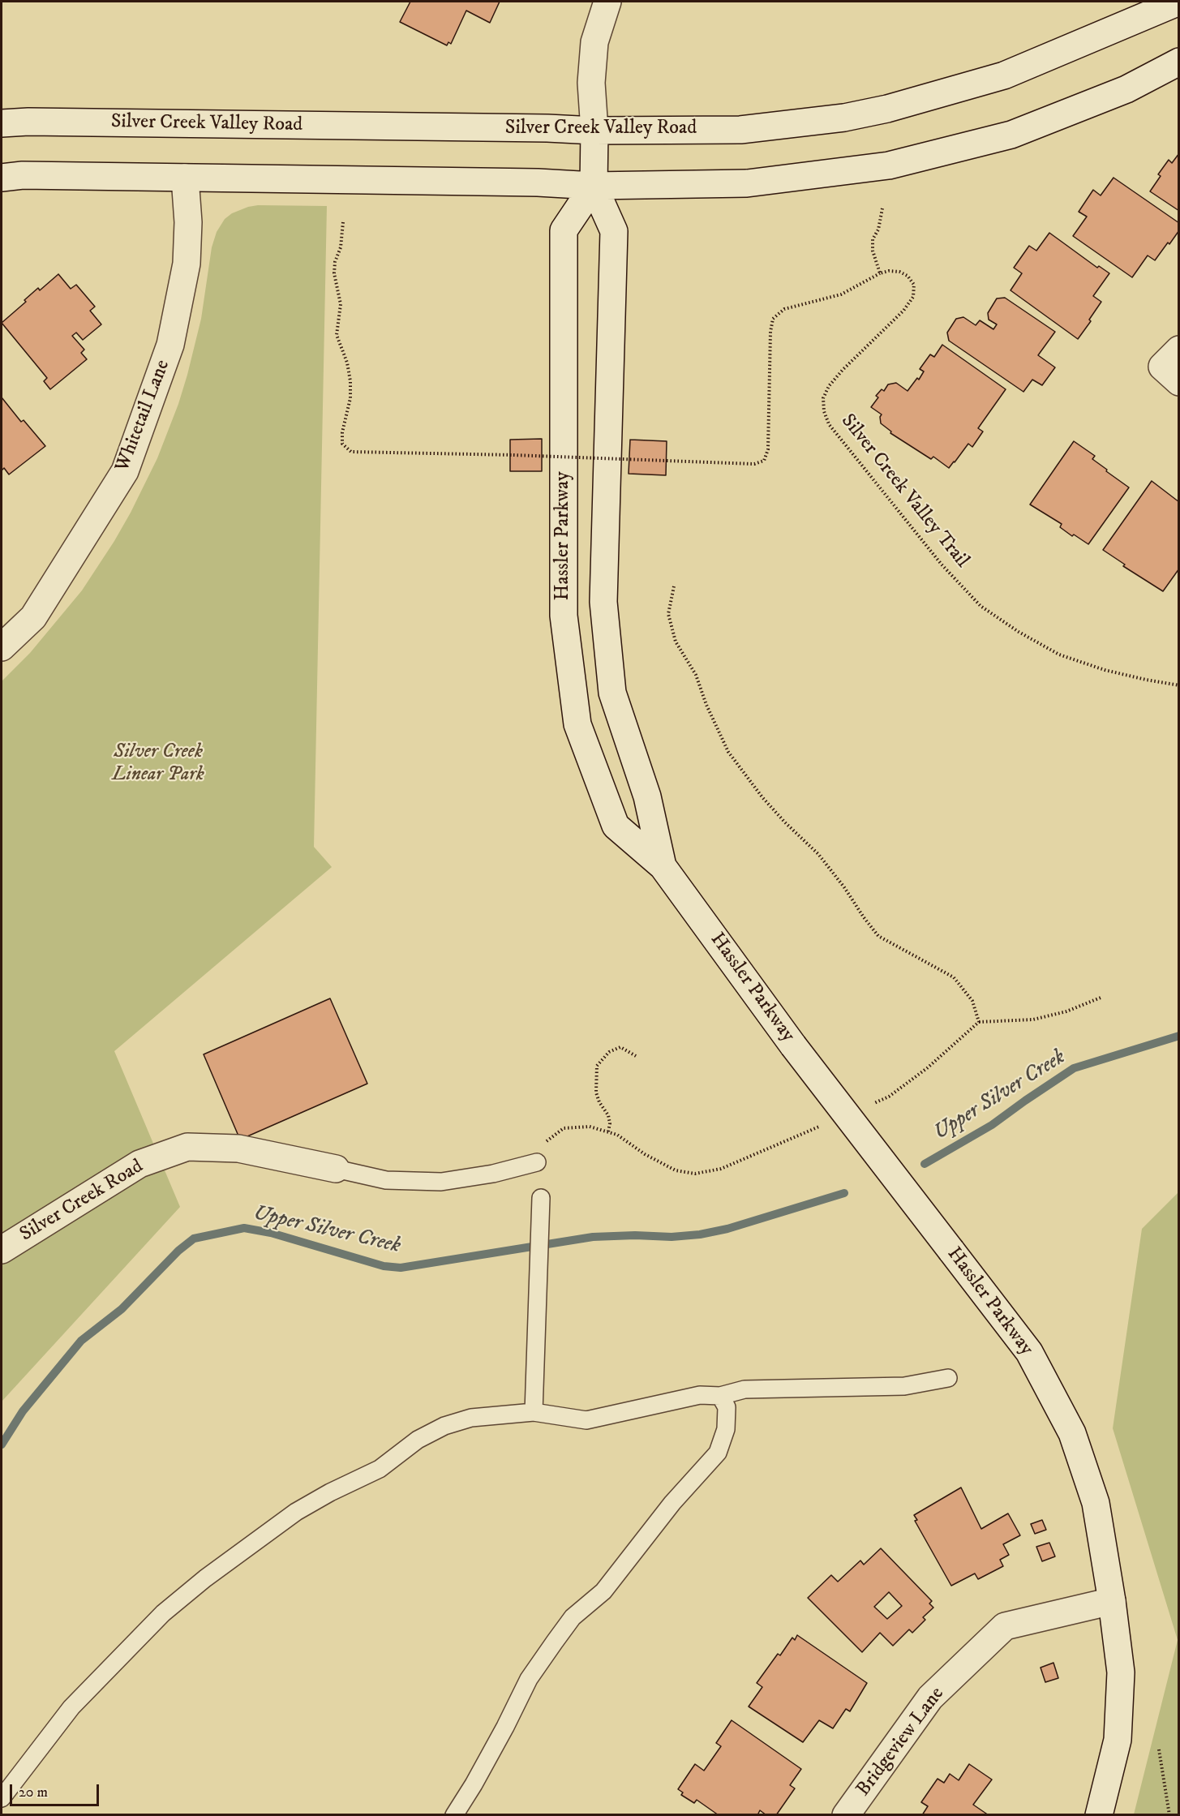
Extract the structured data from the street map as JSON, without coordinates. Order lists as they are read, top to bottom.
{
  "streets": {
    "street": [
      "Silver Creek Valley Road",
      "Whitetail Lane",
      "Hassler Parkway",
      "Silver Creek Road",
      "Bridgeview Lane"
    ],
    "path": ["Silver Creek Valley Trail"]
  },
  "crossings": [
    ["Silver Creek Valley Road", "Hassler Parkway"],
    ["Hassler Parkway", "Bridgeview Lane"]
  ],
  "water": ["Upper Silver Creek"],
  "parks": ["Silver Creek Linear Park"],
  "scale_bar": "20 m"
}
